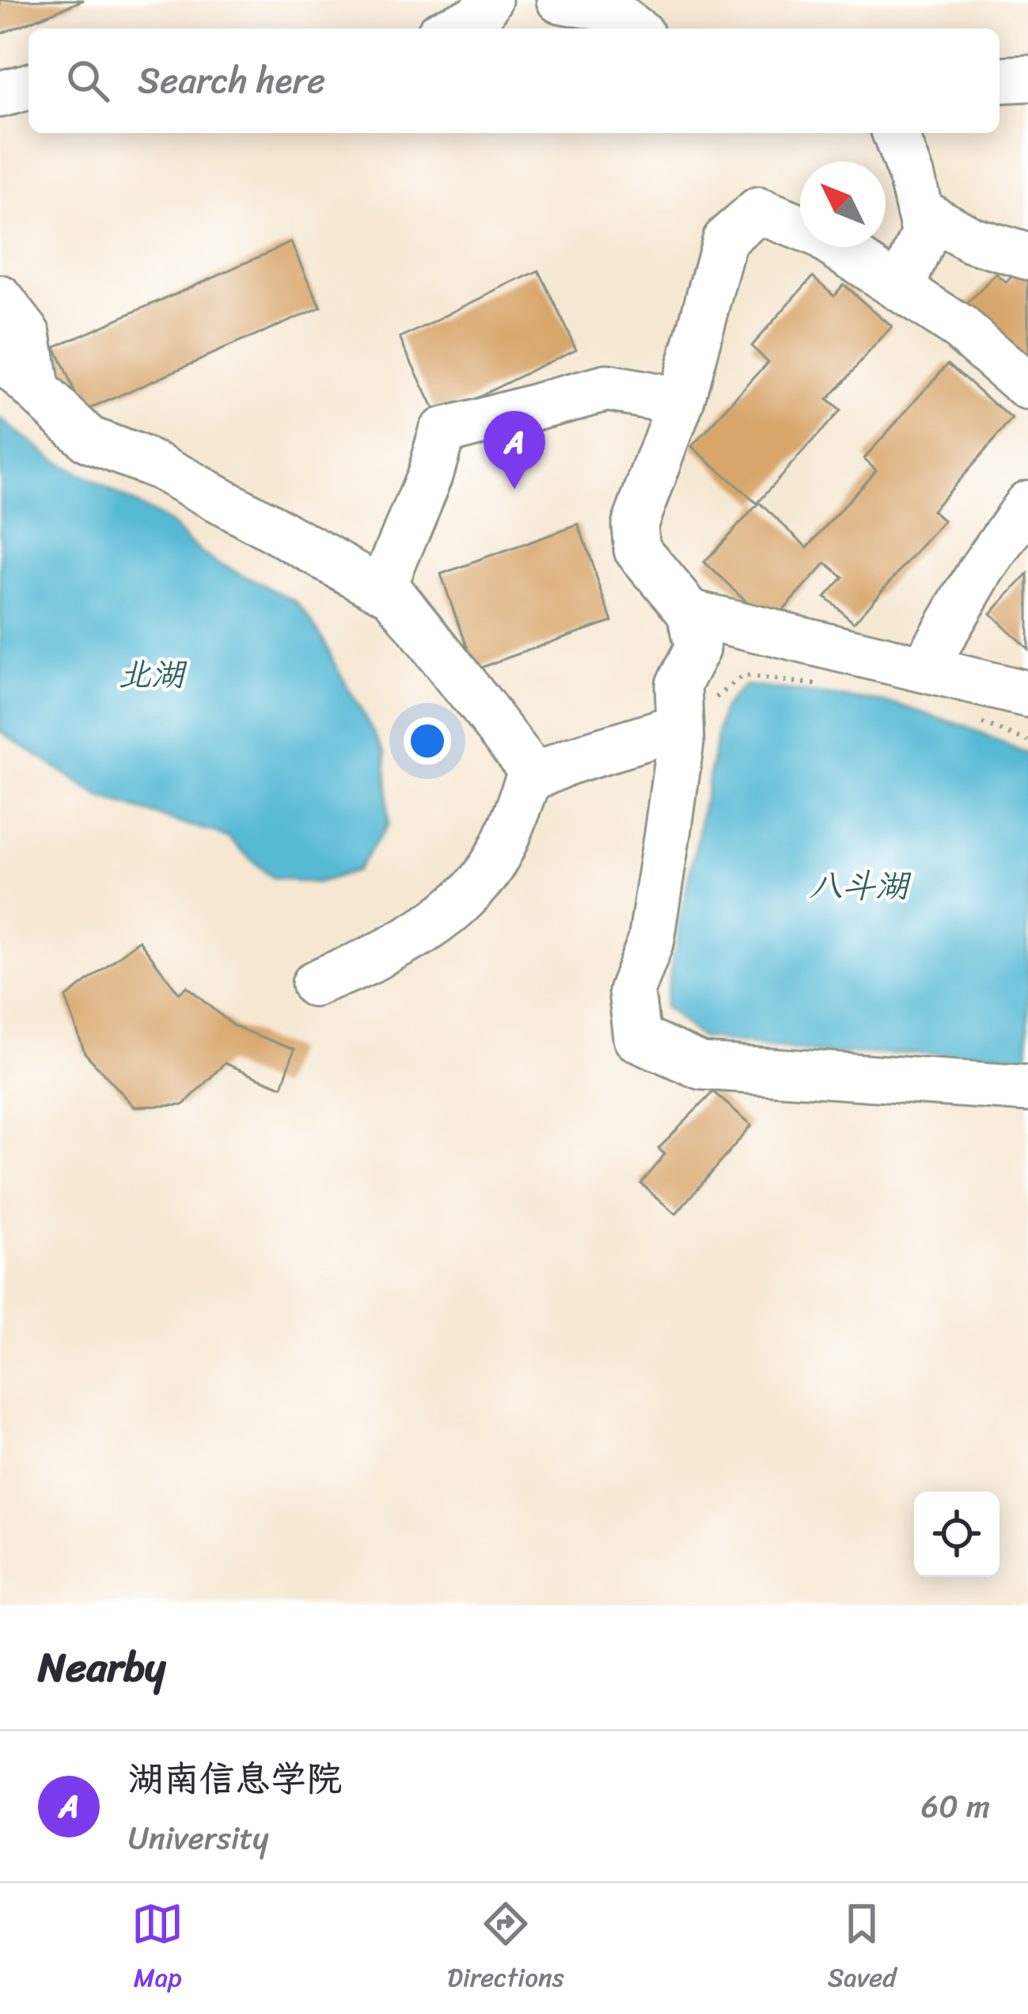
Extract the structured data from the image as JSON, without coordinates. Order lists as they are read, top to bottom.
{
  "water": ["北湖", "八斗湖"],
  "north": "top left",
  "page": {
    "search": "Search here",
    "pins": "A",
    "heading": "Nearby",
    "list": [
      {
        "mark": "A",
        "name": "湖南信息学院",
        "note": "University",
        "value": "60 m"
      }
    ],
    "nav": ["Map", "Directions", "Saved"]
  }
}
